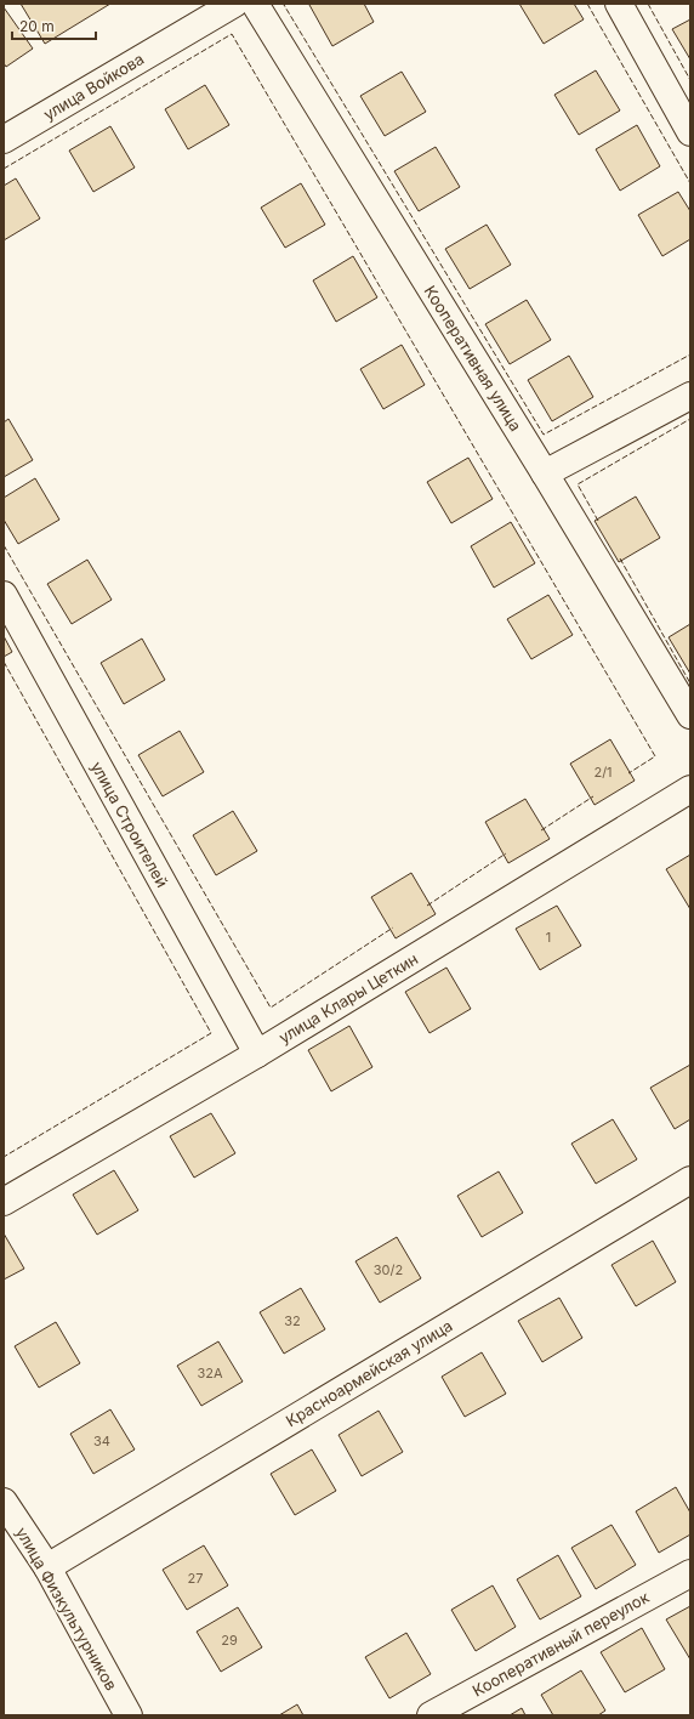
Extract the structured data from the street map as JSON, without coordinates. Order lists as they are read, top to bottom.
{
  "streets": {
    "street": [
      "улица Войкова",
      "Кооперативная улица",
      "улица Строителей",
      "улица Клары Цеткин",
      "Красноармейская улица",
      "улица Физкультурников",
      "Кооперативный переулок"
    ]
  },
  "crossings": [
    ["улица Строителей", "улица Клары Цеткин"],
    ["Красноармейская улица", "улица Физкультурников"]
  ],
  "house_numbers": [
    "2/1",
    "1",
    "30/2",
    "32",
    "32А",
    "34",
    "27",
    "29"
  ],
  "scale_bar": "20 m"
}
